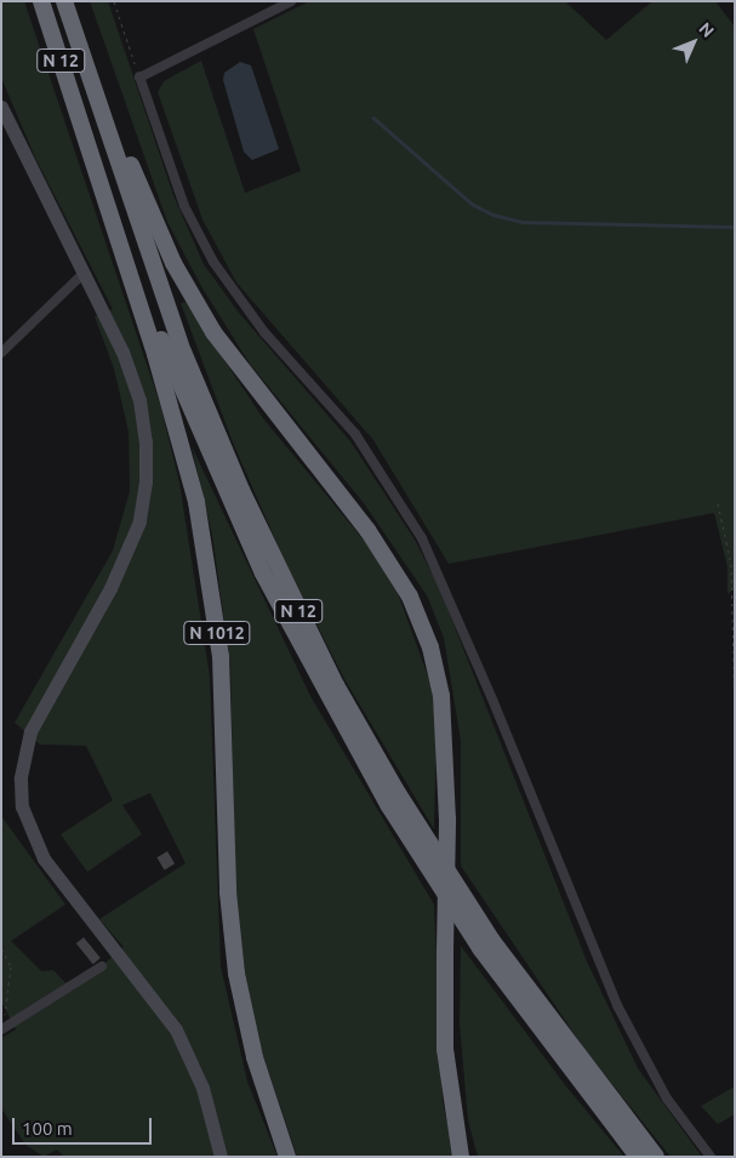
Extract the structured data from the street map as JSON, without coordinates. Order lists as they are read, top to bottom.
{
  "streets": {
    "highway": ["N 12", "N 1012"]
  },
  "crossings": [
    ["N 12", "N 1012"]
  ],
  "scale_bar": "100 m",
  "north": "top right"
}
